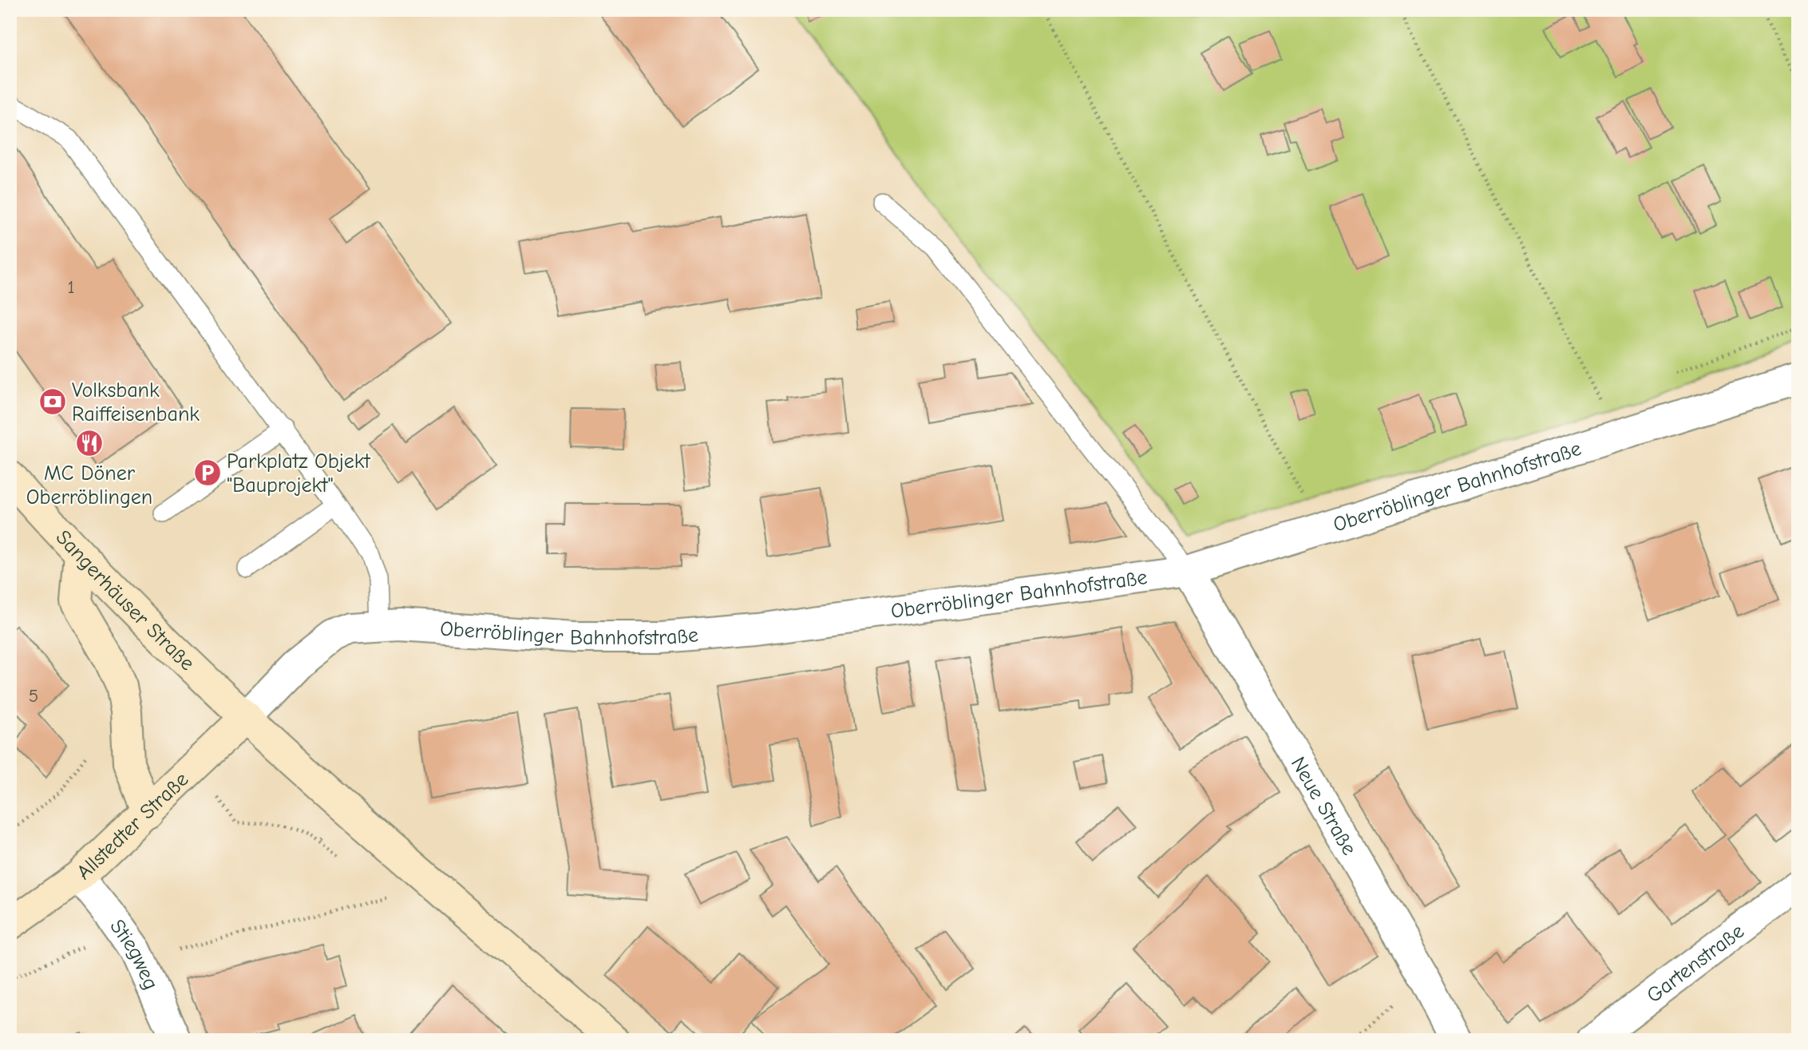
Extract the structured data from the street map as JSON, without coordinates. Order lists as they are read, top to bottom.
{
  "streets": {
    "main road": ["Sangerhäuser Straße", "Allstedter Straße"],
    "street": [
      "Oberröblinger Bahnhofstraße",
      "Neue Straße",
      "Stiegweg",
      "Gartenstraße"
    ]
  },
  "crossings": [
    ["Oberröblinger Bahnhofstraße", "Sangerhäuser Straße"],
    ["Oberröblinger Bahnhofstraße", "Neue Straße"],
    ["Oberröblinger Bahnhofstraße", "Allstedter Straße"],
    ["Sangerhäuser Straße", "Allstedter Straße"],
    ["Allstedter Straße", "Stiegweg"]
  ],
  "places": {
    "bank": ["Volksbank Raiffeisenbank"],
    "restaurant": ["MC Döner Oberröblingen"],
    "parking": ["Parkplatz Objekt \"Bauprojekt\""]
  },
  "house_numbers": ["1", "5"]
}
